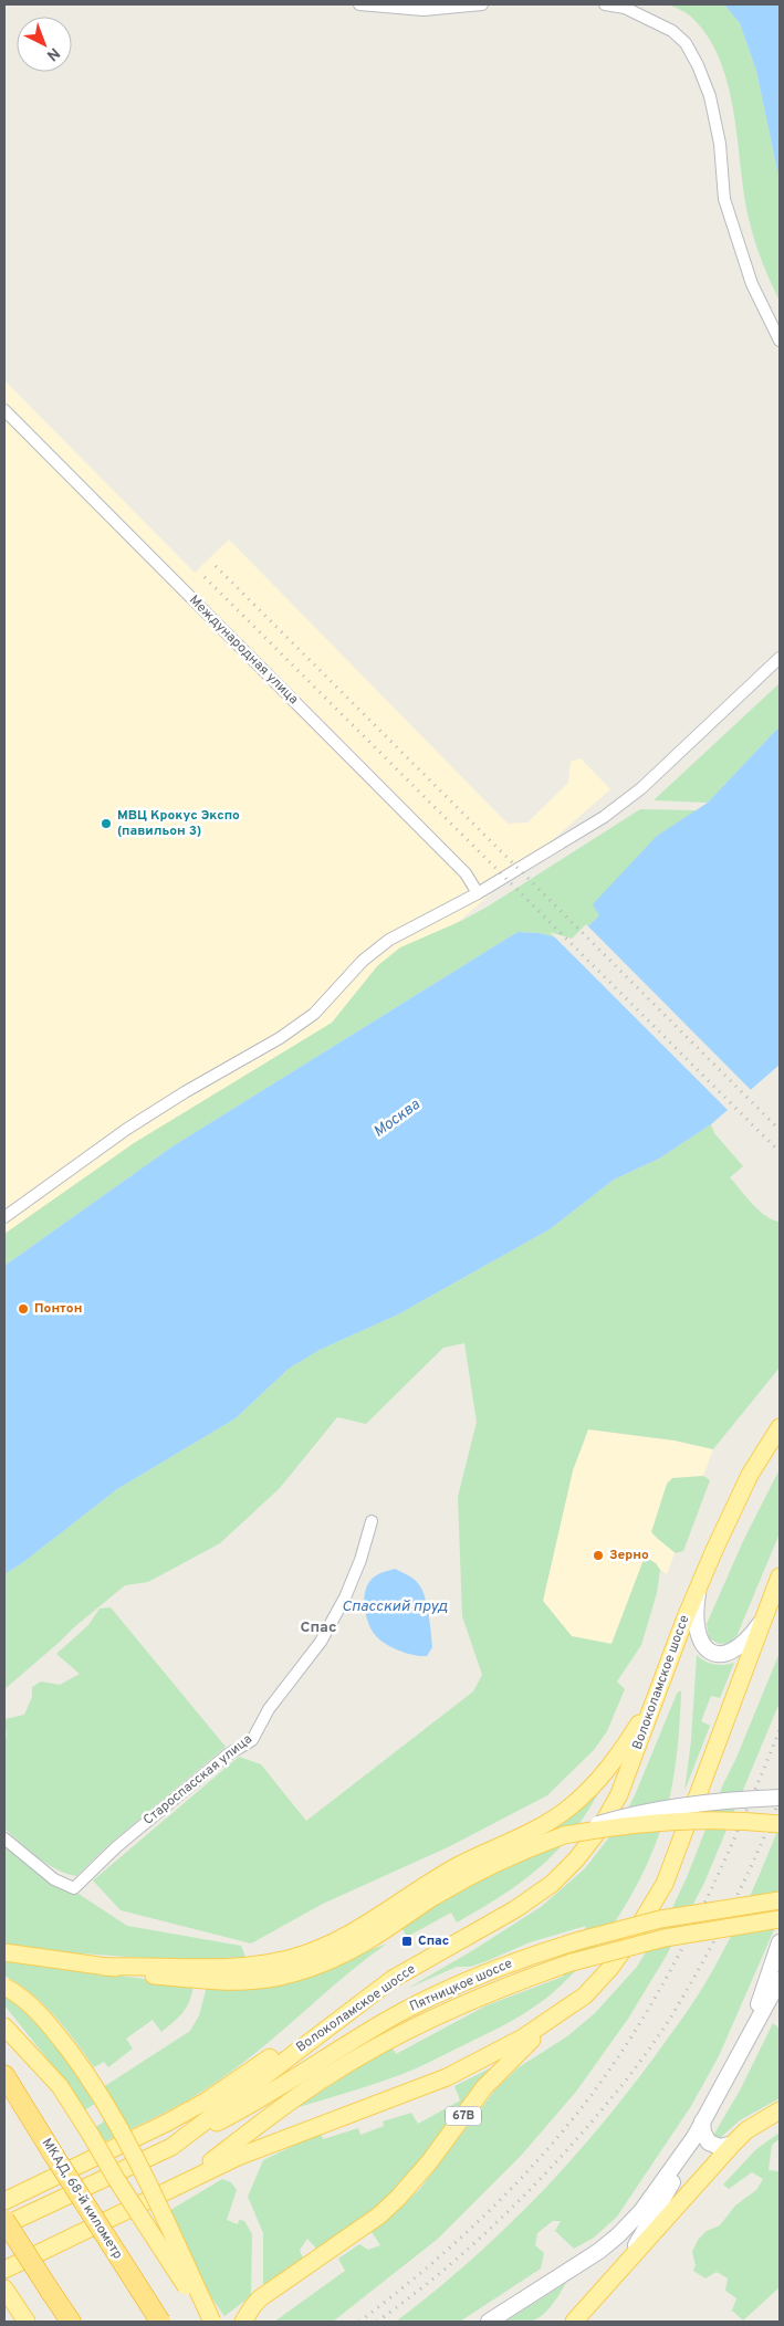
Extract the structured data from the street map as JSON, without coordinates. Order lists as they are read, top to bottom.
{
  "streets": {
    "highway": ["МКАД, 68-й километр"],
    "main road": ["Волоколамское шоссе", "Пятницкое шоссе", "67B"],
    "street": ["Международная улица", "Староспасская улица"]
  },
  "crossings": [
    ["Волоколамское шоссе", "Пятницкое шоссе"]
  ],
  "districts": ["Спас"],
  "water": ["Москва", "Спасский пруд"],
  "places": {
    "other": ["МВЦ Крокус Экспо (павильон 3)", "Понтон", "Зерно"],
    "transit": ["Спас"]
  },
  "north": "bottom right"
}
